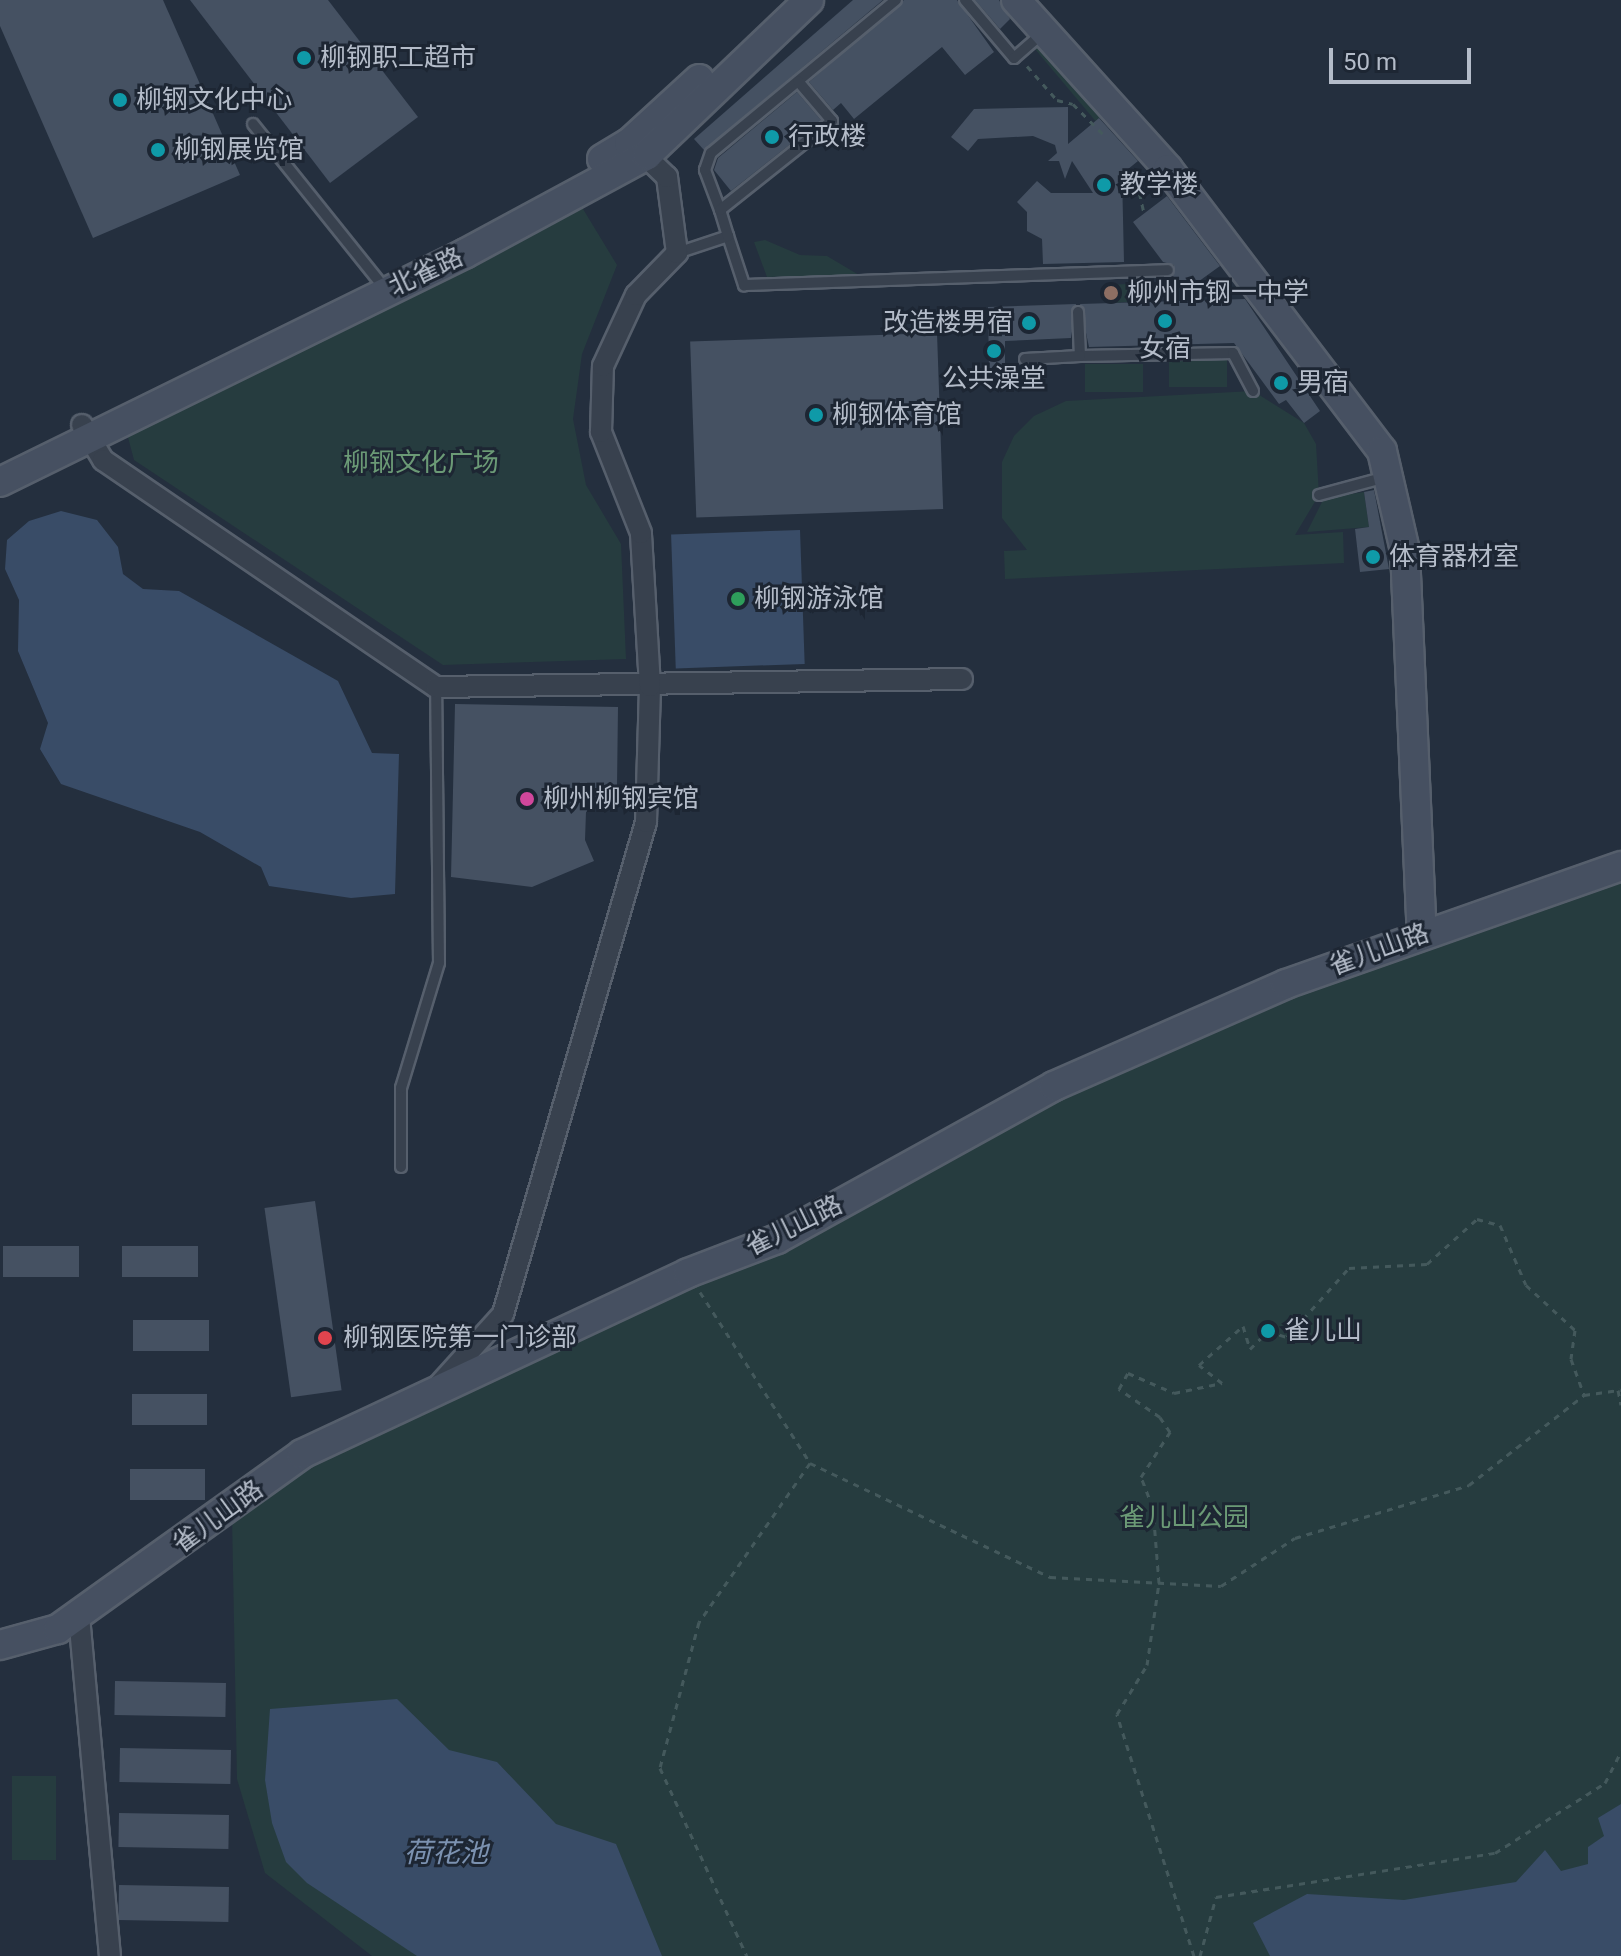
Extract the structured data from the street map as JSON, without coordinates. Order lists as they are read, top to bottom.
{
  "streets": {
    "street": ["北雀路", "雀儿山路"]
  },
  "water": ["荷花池"],
  "parks": ["柳钢文化广场", "雀儿山公园"],
  "places": [
    "柳钢职工超市",
    "柳钢文化中心",
    "行政楼",
    "柳钢展览馆",
    "教学楼",
    "柳州市钢一中学",
    "女宿",
    "改造楼男宿",
    "公共澡堂",
    "男宿",
    "柳钢体育馆",
    "体育器材室",
    "柳钢游泳馆",
    "柳州柳钢宾馆",
    "雀儿山",
    "柳钢医院第一门诊部"
  ],
  "scale_bar": "50 m"
}
